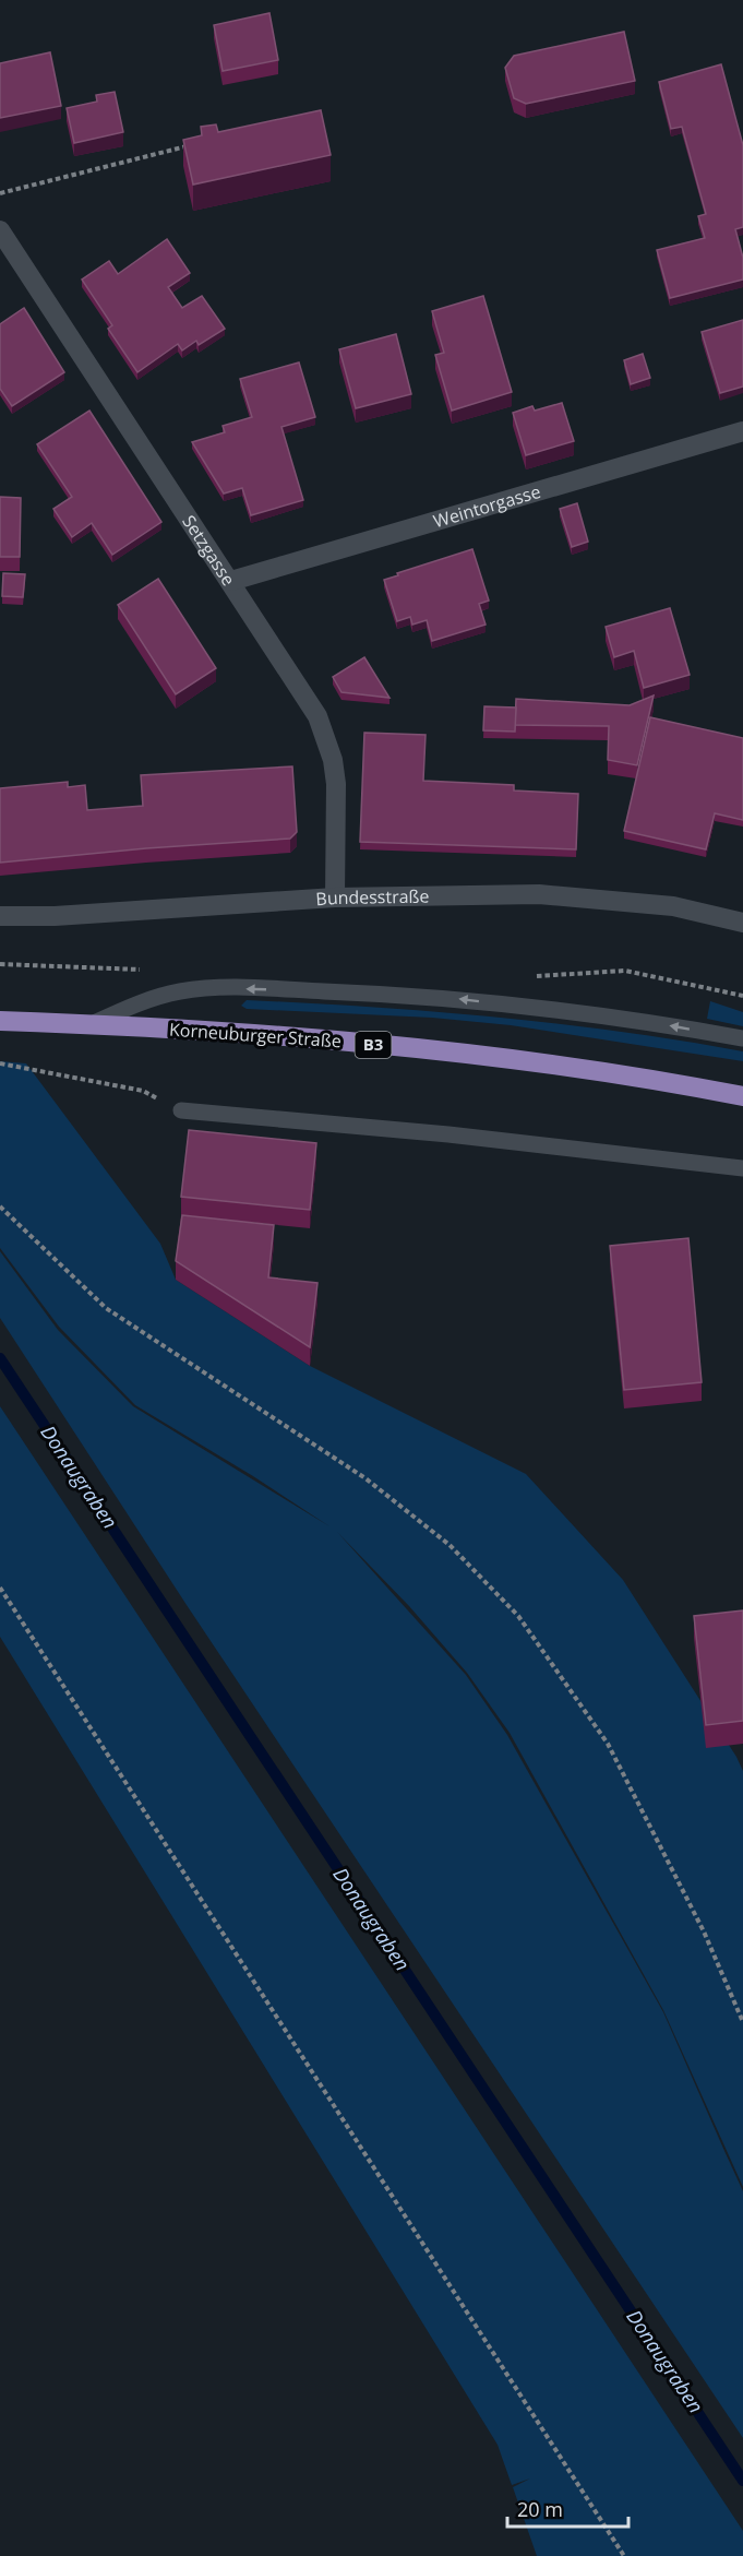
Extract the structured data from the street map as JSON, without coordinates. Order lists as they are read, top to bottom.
{
  "streets": {
    "main road": ["Korneuburger Straße", "B3"],
    "street": ["Weintorgasse", "Setzgasse", "Bundesstraße"]
  },
  "crossings": [
    ["Weintorgasse", "Setzgasse"],
    ["Setzgasse", "Bundesstraße"]
  ],
  "water": ["Donaugraben"],
  "scale_bar": "20 m"
}
